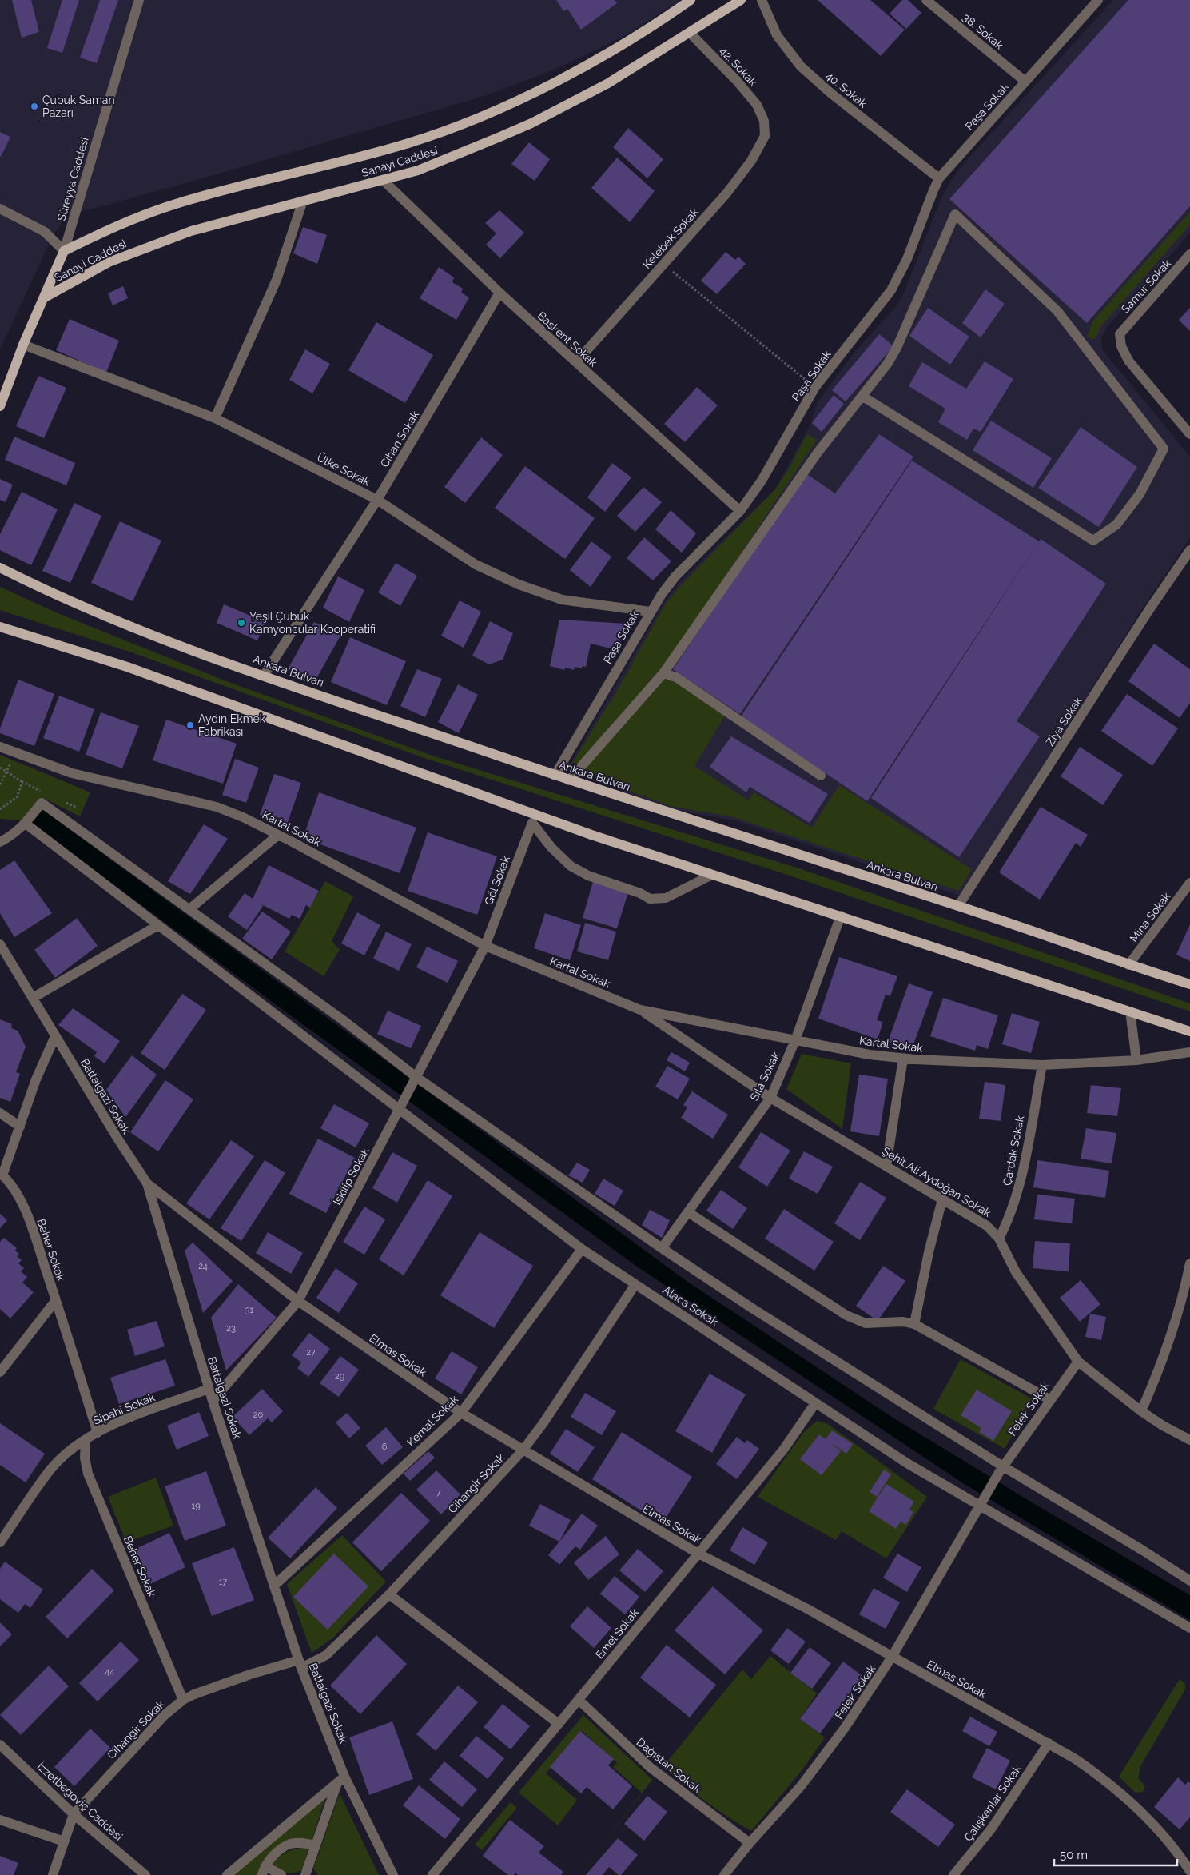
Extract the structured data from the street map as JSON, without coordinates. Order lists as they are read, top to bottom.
{
  "streets": {
    "main road": ["Sanayi Caddesi", "Ankara Bulvarı"],
    "street": [
      "38. Sokak",
      "42. Sokak",
      "40. Sokak",
      "Paşa Sokak",
      "Süreyya Caddesi",
      "Kelebek Sokak",
      "Samur Sokak",
      "Başkent Sokak",
      "Cihan Sokak",
      "Ülke Sokak",
      "Ziya Sokak",
      "Kartal Sokak",
      "Göl Sokak",
      "Mina Sokak",
      "Sıla Sokak",
      "Battalgazi Sokak",
      "Çardak Sokak",
      "İskilip Sokak",
      "Şehit Ali Aydoğan Sokak",
      "Beher Sokak",
      "Alaca Sokak",
      "Elmas Sokak",
      "Sipahi Sokak",
      "Felek Sokak",
      "Kemal Sokak",
      "Cihangir Sokak",
      "Emel Sokak",
      "Dağıstan Sokak",
      "İzzetbegoviç Caddesi",
      "Çalışkanlar Sokak"
    ]
  },
  "crossings": [
    ["38. Sokak", "Paşa Sokak"],
    ["42. Sokak", "Sanayi Caddesi"],
    ["42. Sokak", "Kelebek Sokak"],
    ["40. Sokak", "Paşa Sokak"],
    ["Paşa Sokak", "Başkent Sokak"],
    ["Paşa Sokak", "Ülke Sokak"],
    ["Paşa Sokak", "Ankara Bulvarı"],
    ["Sanayi Caddesi", "Süreyya Caddesi"],
    ["Sanayi Caddesi", "Başkent Sokak"],
    ["Sanayi Caddesi", "Ülke Sokak"],
    ["Kelebek Sokak", "Başkent Sokak"],
    ["Başkent Sokak", "Cihan Sokak"],
    ["Cihan Sokak", "Ülke Sokak"],
    ["Cihan Sokak", "Ankara Bulvarı"],
    ["Ankara Bulvarı", "Ziya Sokak"],
    ["Ankara Bulvarı", "Mina Sokak"],
    ["Kartal Sokak", "Göl Sokak"],
    ["Kartal Sokak", "Sıla Sokak"],
    ["Kartal Sokak", "Çardak Sokak"],
    ["Kartal Sokak", "İskilip Sokak"],
    ["Kartal Sokak", "Şehit Ali Aydoğan Sokak"],
    ["Göl Sokak", "İskilip Sokak"],
    ["Sıla Sokak", "Şehit Ali Aydoğan Sokak"],
    ["Battalgazi Sokak", "İskilip Sokak"],
    ["Battalgazi Sokak", "Elmas Sokak"],
    ["Battalgazi Sokak", "Sipahi Sokak"],
    ["Battalgazi Sokak", "Kemal Sokak"],
    ["Battalgazi Sokak", "Cihangir Sokak"],
    ["Çardak Sokak", "Şehit Ali Aydoğan Sokak"],
    ["İskilip Sokak", "Alaca Sokak"],
    ["İskilip Sokak", "Elmas Sokak"],
    ["Şehit Ali Aydoğan Sokak", "Felek Sokak"],
    ["Beher Sokak", "Sipahi Sokak"],
    ["Beher Sokak", "Cihangir Sokak"],
    ["Alaca Sokak", "Felek Sokak"],
    ["Alaca Sokak", "Kemal Sokak"],
    ["Alaca Sokak", "Cihangir Sokak"],
    ["Alaca Sokak", "Emel Sokak"],
    ["Elmas Sokak", "Felek Sokak"],
    ["Elmas Sokak", "Kemal Sokak"],
    ["Elmas Sokak", "Cihangir Sokak"],
    ["Elmas Sokak", "Emel Sokak"],
    ["Elmas Sokak", "Çalışkanlar Sokak"],
    ["Felek Sokak", "Dağıstan Sokak"],
    ["Cihangir Sokak", "İzzetbegoviç Caddesi"],
    ["Emel Sokak", "Dağıstan Sokak"]
  ],
  "places": ["Çubuk Saman Pazarı", "Yeşil Çubuk Kamyoncular Kooperatifi", "Aydın Ekmek Fabrikası"],
  "house_numbers": [
    "24",
    "31",
    "23",
    "27",
    "29",
    "20",
    "6",
    "7",
    "19",
    "17",
    "44"
  ],
  "scale_bar": "50 m"
}
